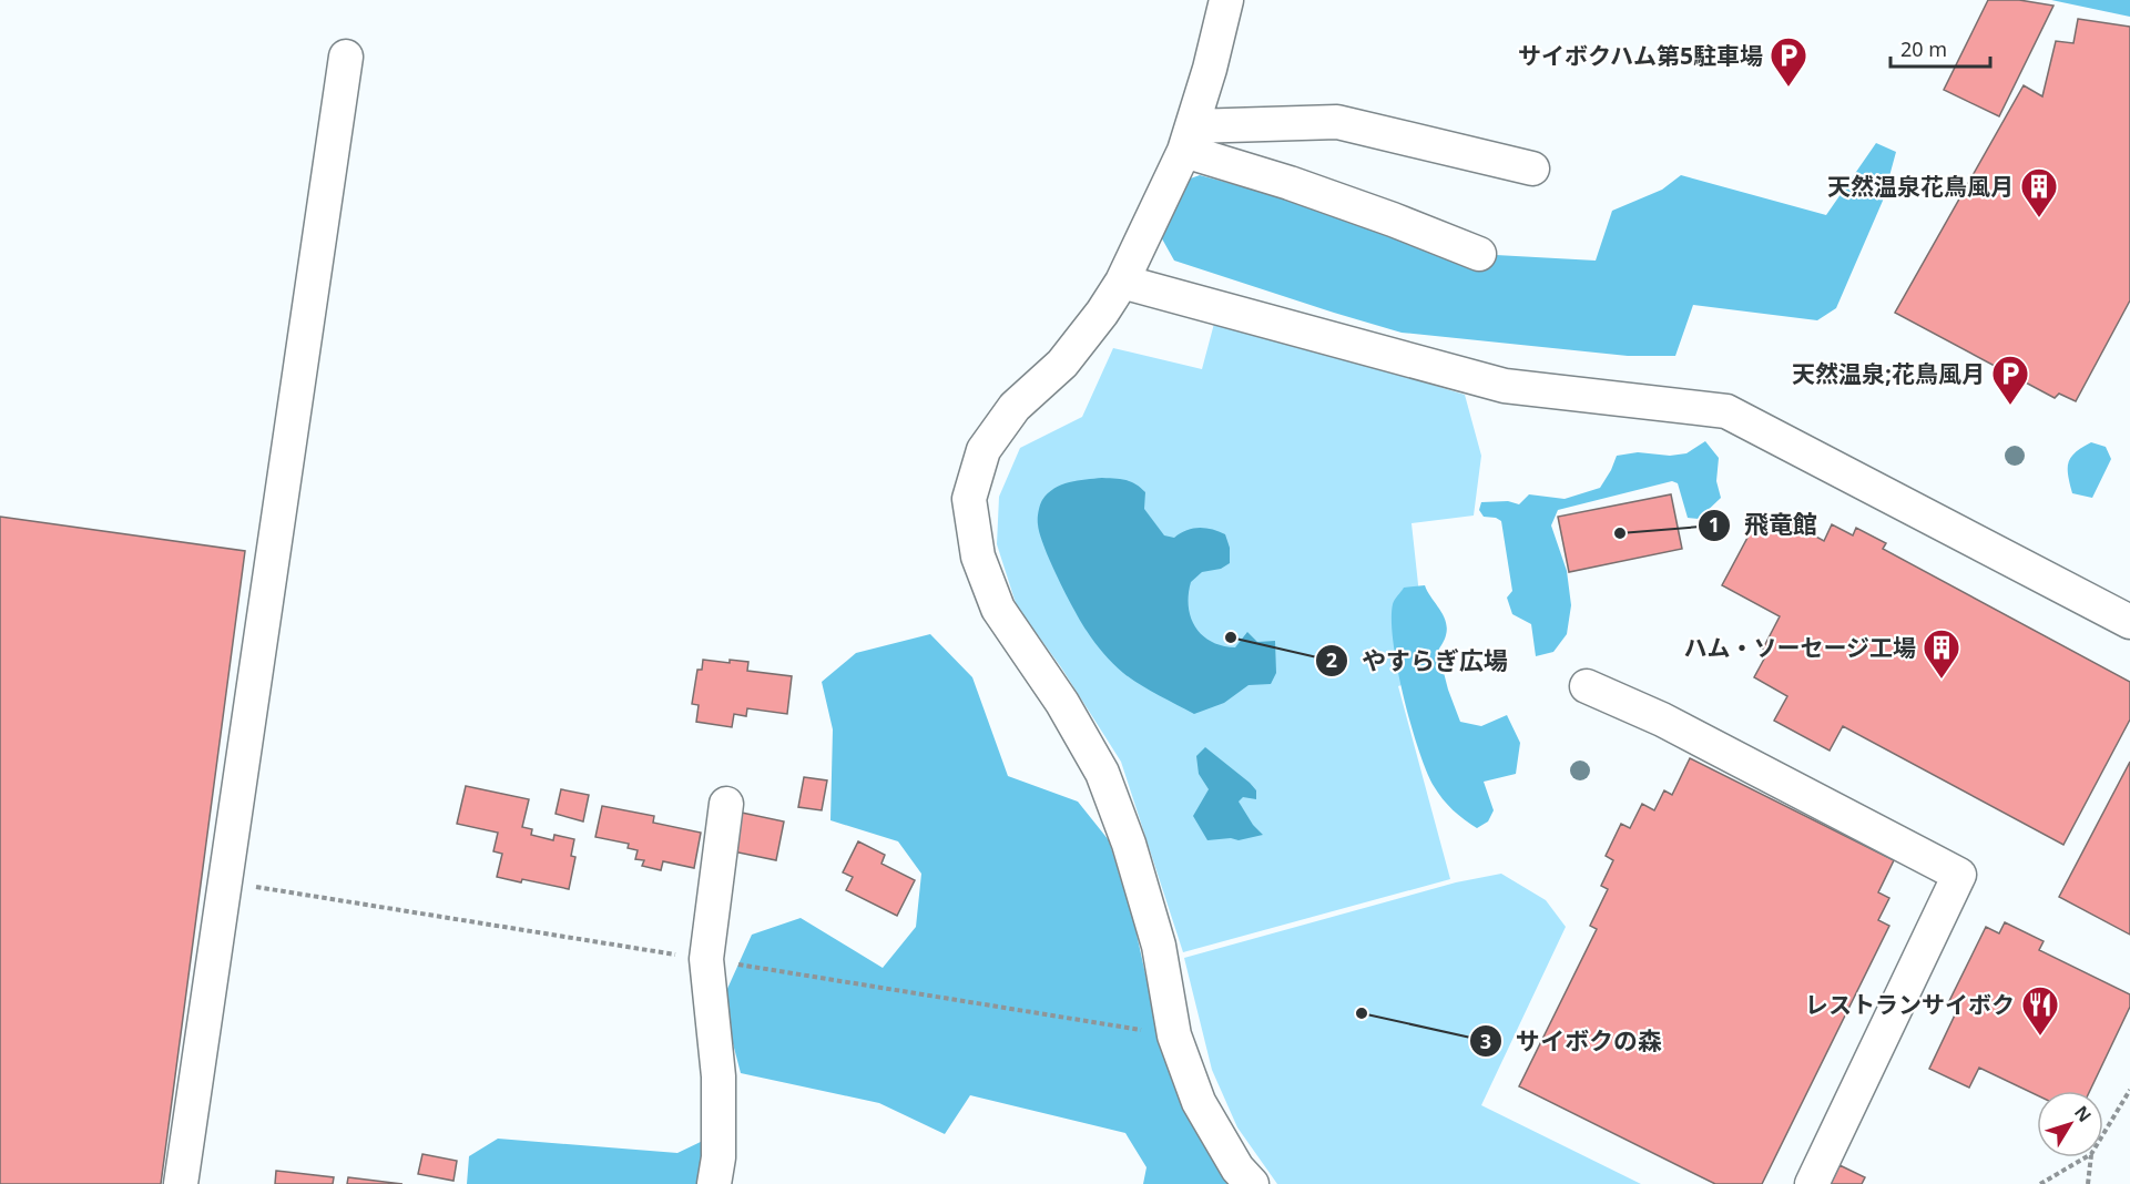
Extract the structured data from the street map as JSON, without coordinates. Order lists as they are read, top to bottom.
{
  "places": {
    "parking": ["サイボクハム第5駐車場", "天然温泉;花鳥風月"],
    "building": ["天然温泉花鳥風月", "ハム・ソーセージ工場"],
    "other": ["飛竜館", "やすらぎ広場", "サイボクの森"],
    "restaurant": ["レストランサイボク"]
  },
  "scale_bar": "20 m",
  "north": "top right"
}
